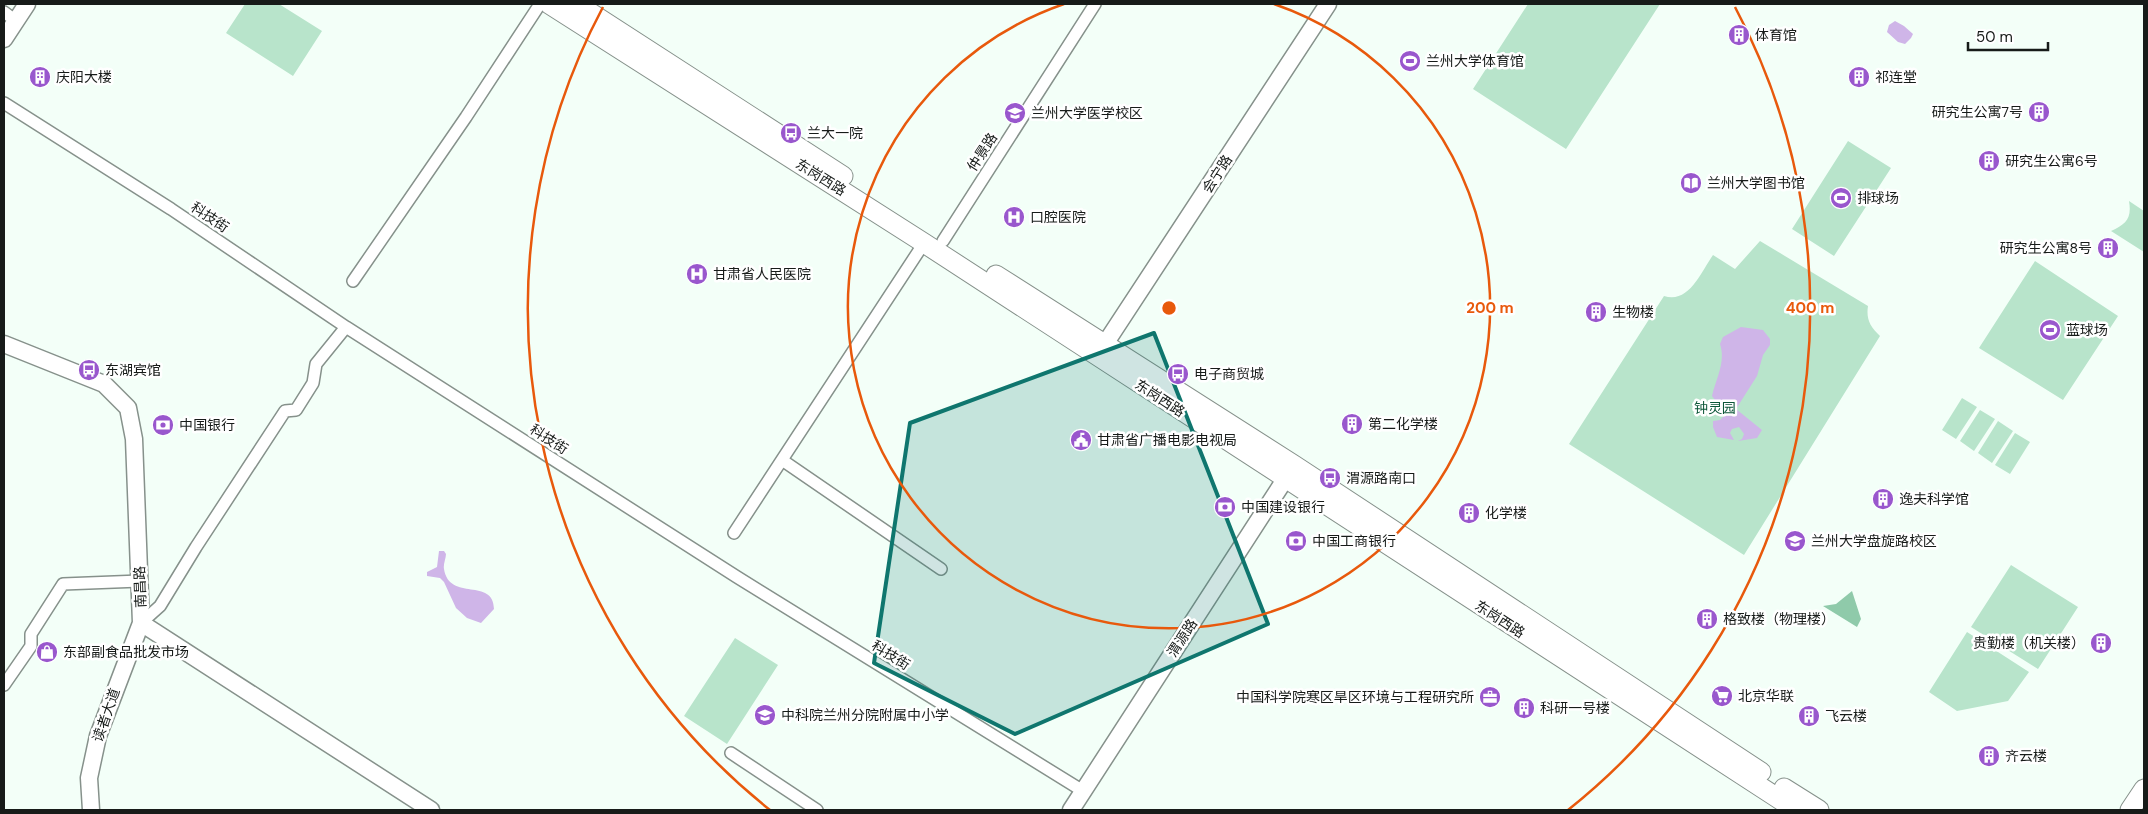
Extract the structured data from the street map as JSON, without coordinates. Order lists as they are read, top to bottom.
{
  "streets": {
    "main road": [
      "会宁路",
      "东岗西路",
      "南昌路",
      "渭源路",
      "读者大道"
    ],
    "street": ["仲景路", "科技街"]
  },
  "crossings": [
    ["仲景路", "东岗西路"],
    ["会宁路", "东岗西路"],
    ["东岗西路", "渭源路"],
    ["科技街", "渭源路"],
    ["南昌路", "读者大道"]
  ],
  "parks": ["钟灵园"],
  "places": {
    "building": [
      "体育馆",
      "庆阳大楼",
      "祁连堂",
      "研究生公寓7号",
      "研究生公寓6号",
      "研究生公寓8号",
      "生物楼",
      "第二化学楼",
      "逸夫科学馆",
      "化学楼",
      "格致楼（物理楼）",
      "贵勤楼（机关楼）",
      "科研一号楼",
      "飞云楼",
      "齐云楼"
    ],
    "sports": ["兰州大学体育馆", "排球场", "蓝球场"],
    "school or university": ["兰州大学医学校区", "兰州大学盘旋路校区", "中科院兰州分院附属中小学"],
    "bus stop": [
      "兰大一院",
      "东湖宾馆",
      "电子商贸城",
      "渭源路南口"
    ],
    "library": ["兰州大学图书馆"],
    "hospital": ["口腔医院", "甘肃省人民医院"],
    "bank": ["中国银行", "中国建设银行", "中国工商银行"],
    "public building": ["甘肃省广播电影电视局"],
    "shop": ["东部副食品批发市场"],
    "supermarket": ["北京华联"],
    "office": ["中国科学院寒区旱区环境与工程研究所"]
  },
  "scale_bar": "50 m",
  "rings": ["200 m", "400 m"]
}
